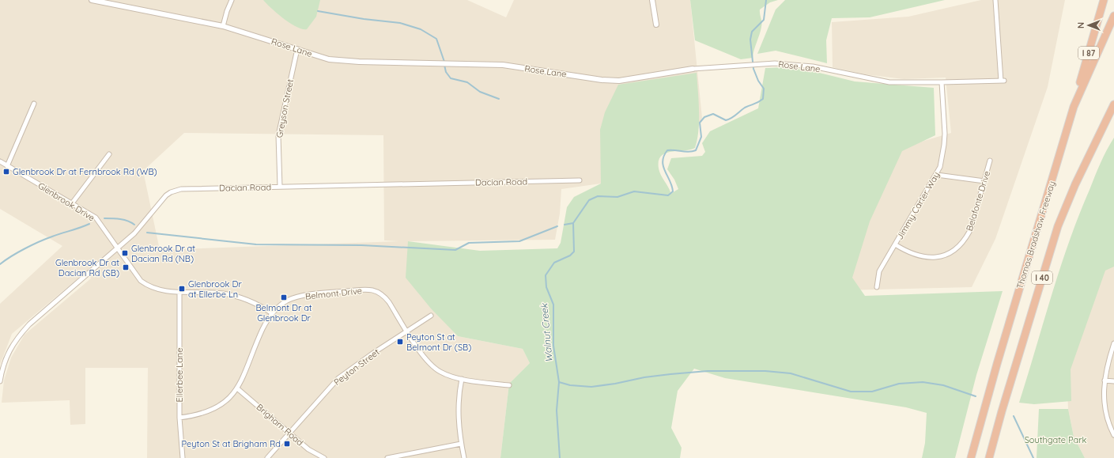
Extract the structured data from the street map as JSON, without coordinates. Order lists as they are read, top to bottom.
{
  "streets": {
    "highway": ["I 87", "Thomas Bradshaw Freeway", "I 40"],
    "street": [
      "Rose Lane",
      "Greyson Street",
      "Dacian Road",
      "Belafonte Drive",
      "Glenbrook Drive",
      "Jimmy Carter Way",
      "Belmont Drive",
      "Peyton Street",
      "Ellerbee Lane",
      "Brigham Road"
    ]
  },
  "crossings": [
    ["Rose Lane", "Greyson Street"],
    ["Rose Lane", "Jimmy Carter Way"],
    ["I 87", "Thomas Bradshaw Freeway"],
    ["Greyson Street", "Dacian Road"],
    ["Dacian Road", "Glenbrook Drive"],
    ["Belafonte Drive", "Jimmy Carter Way"],
    ["Glenbrook Drive", "Belmont Drive"],
    ["Glenbrook Drive", "Ellerbee Lane"],
    ["Belmont Drive", "Peyton Street"],
    ["Belmont Drive", "Ellerbee Lane"],
    ["Belmont Drive", "Brigham Road"],
    ["Peyton Street", "Brigham Road"]
  ],
  "water": ["Walnut Creek"],
  "parks": ["Southgate Park"],
  "places": {
    "transit": [
      "Glenbrook Dr at Fernbrook Rd (WB)",
      "Glenbrook Dr at Dacian Rd (NB)",
      "Glenbrook Dr at Dacian Rd (SB)",
      "Glenbrook Dr at Ellerbe Ln",
      "Belmont Dr at Glenbrook Dr",
      "Peyton St at Belmont Dr (SB)",
      "Peyton St at Brigham Rd"
    ]
  },
  "north": "left"
}
